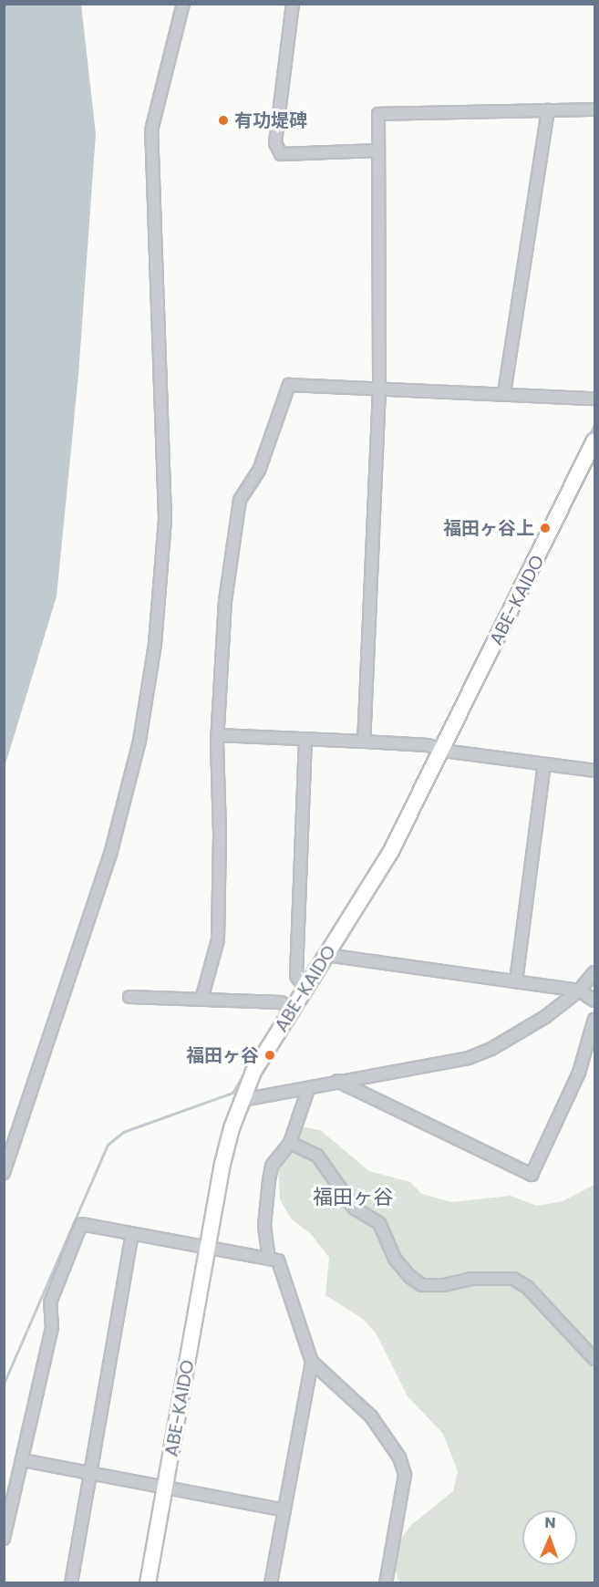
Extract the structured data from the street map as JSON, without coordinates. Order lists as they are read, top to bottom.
{
  "streets": {
    "main road": ["ABE-KAIDO"]
  },
  "districts": ["福田ヶ谷"],
  "places": ["有功堤碑", "福田ヶ谷上", "福田ヶ谷"],
  "north": "top"
}
